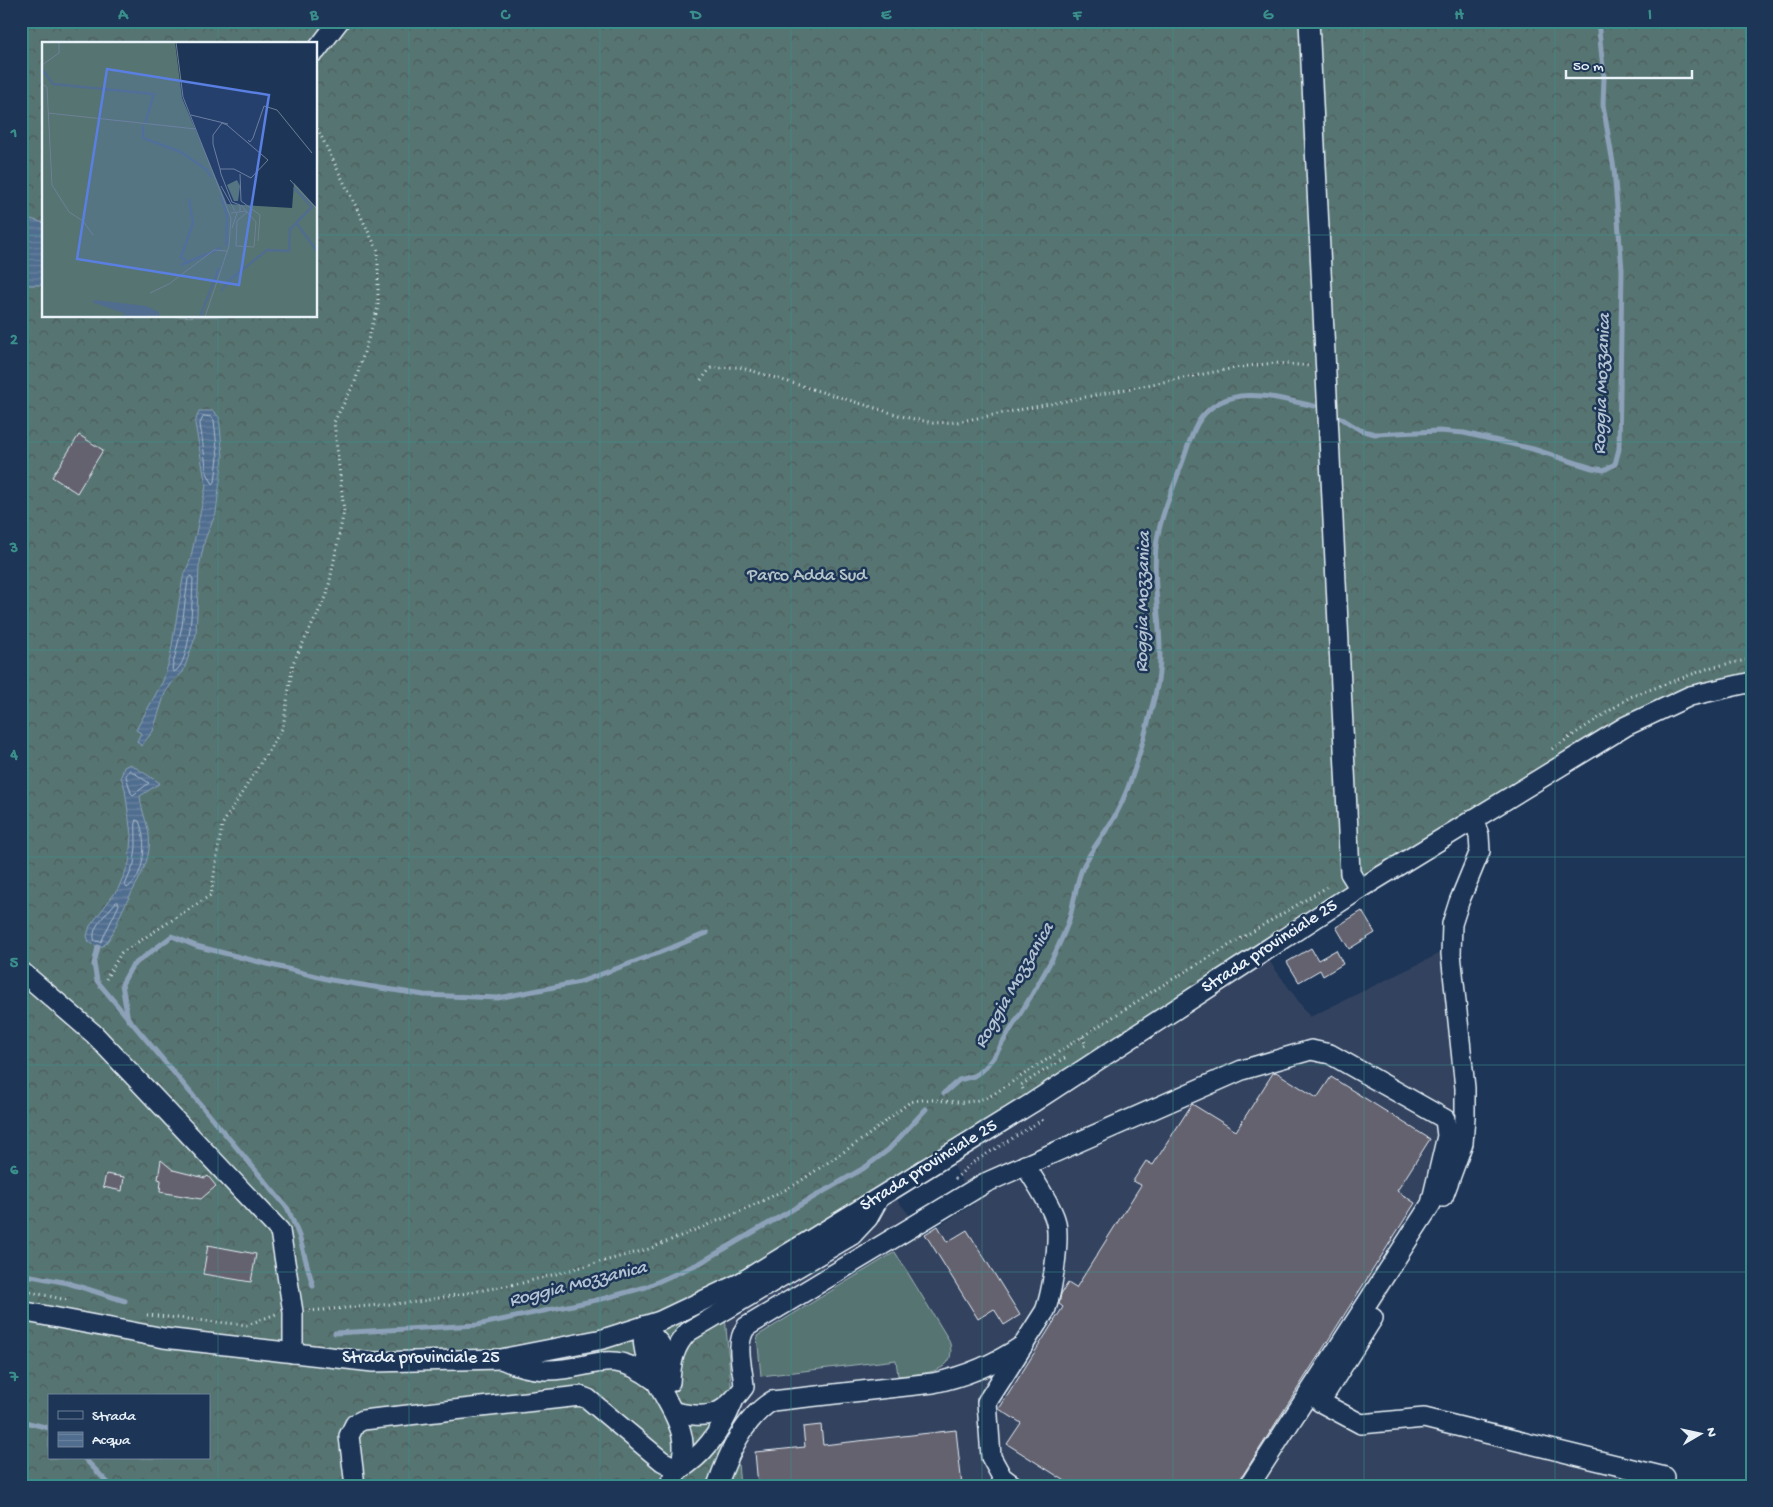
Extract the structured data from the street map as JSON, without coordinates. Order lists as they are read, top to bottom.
{
  "streets": {
    "street": ["Strada provinciale 25"]
  },
  "water": ["Roggia Mozzanica"],
  "parks": ["Parco Adda Sud"],
  "legend": ["Strada", "Acqua"],
  "scale_bar": "50 m",
  "north": "right",
  "grid": {
    "columns": [
      "A",
      "B",
      "C",
      "D",
      "E",
      "F",
      "G",
      "H",
      "I"
    ],
    "rows": [
      "1",
      "2",
      "3",
      "4",
      "5",
      "6",
      "7"
    ]
  }
}
